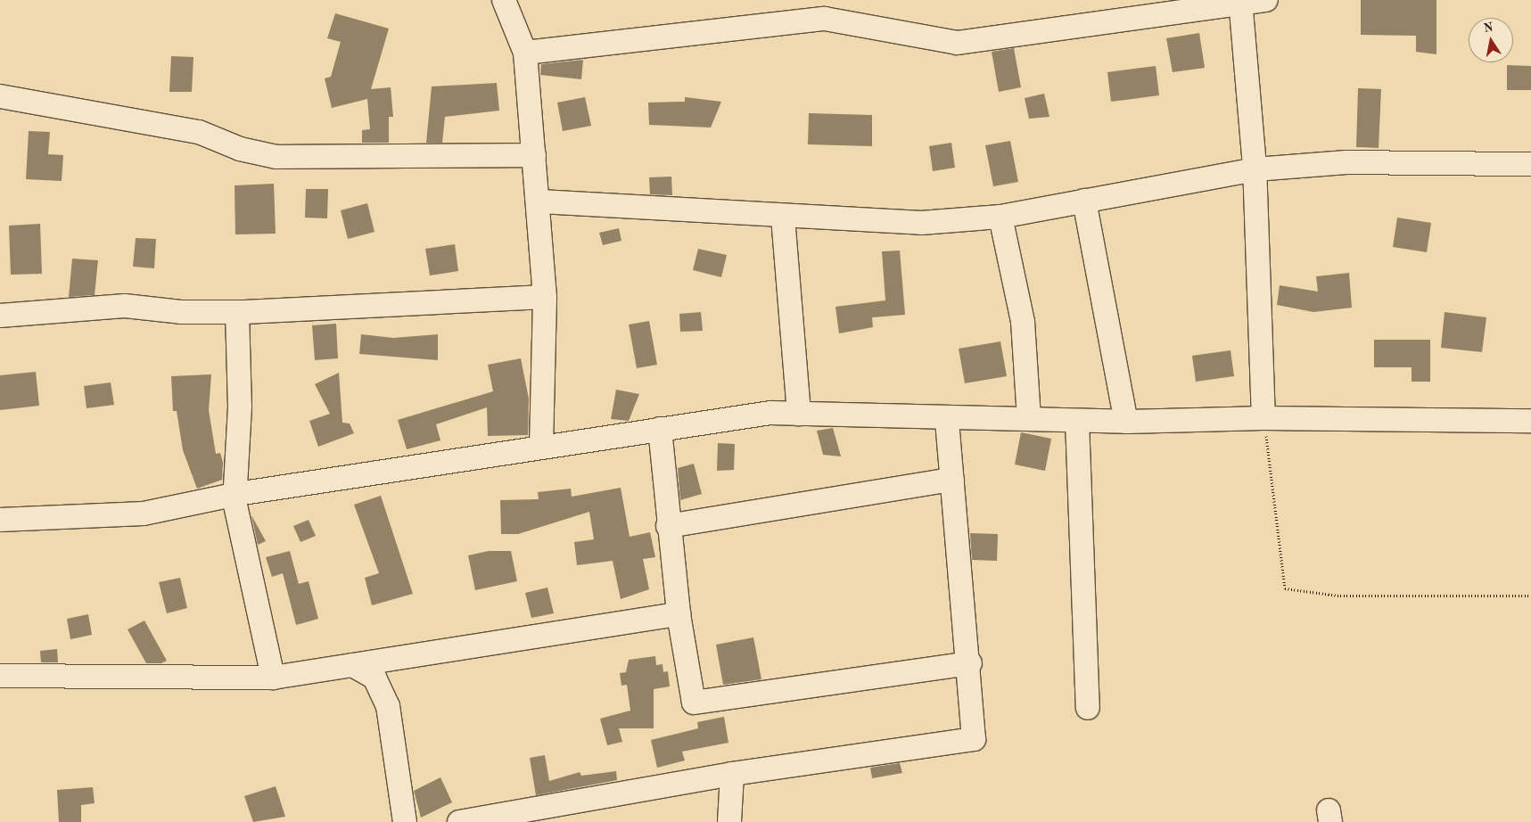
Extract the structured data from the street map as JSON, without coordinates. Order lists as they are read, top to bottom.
{
  "north": "top"
}
